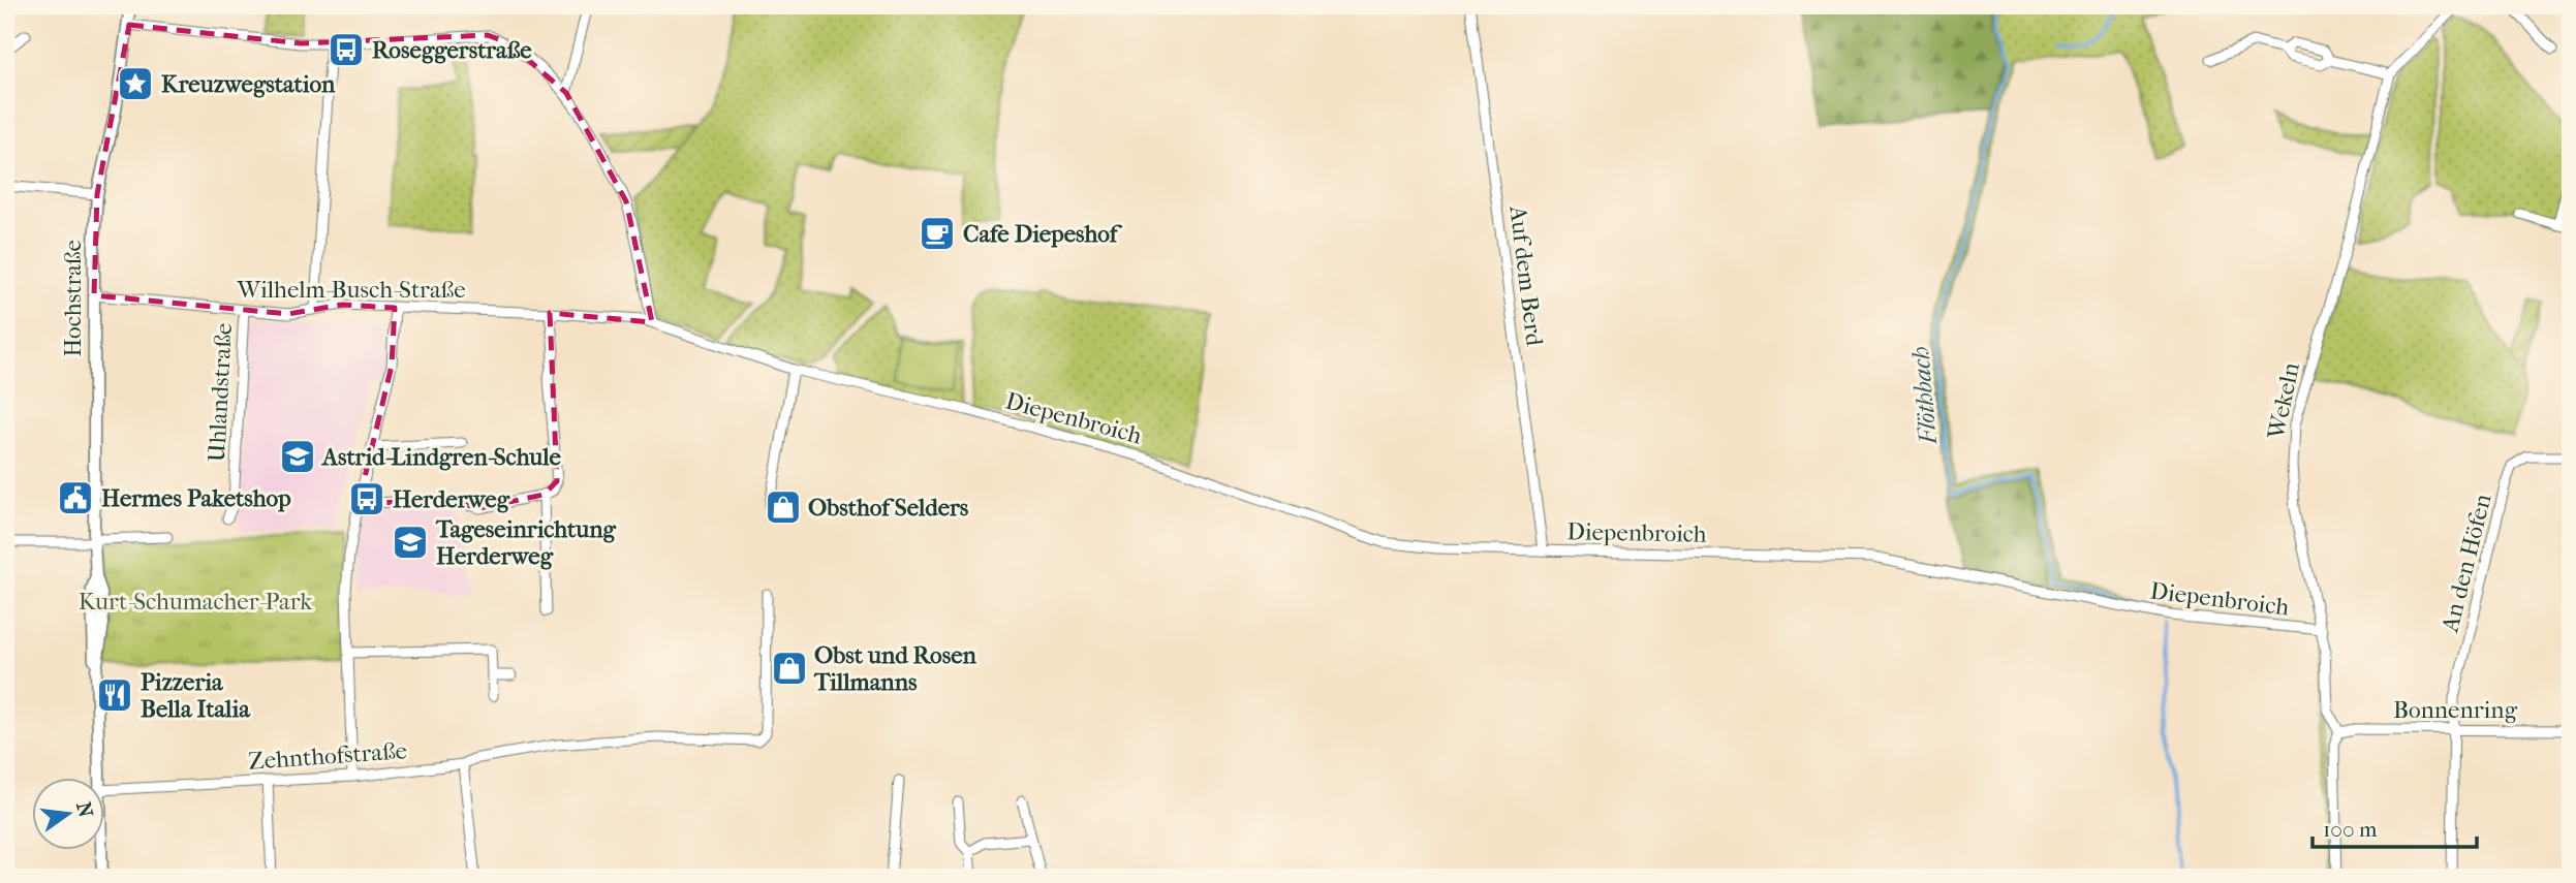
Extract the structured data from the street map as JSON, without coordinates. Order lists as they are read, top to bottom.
{
  "streets": {
    "street": [
      "Auf dem Berd",
      "Wilhelm-Busch-Straße",
      "Hochstraße",
      "Uhlandstraße",
      "Wekeln",
      "Diepenbroich",
      "An den Höfen",
      "Bonnenring",
      "Zehnthofstraße"
    ]
  },
  "crossings": [
    ["Auf dem Berd", "Diepenbroich"],
    ["Wilhelm-Busch-Straße", "Hochstraße"],
    ["Wilhelm-Busch-Straße", "Uhlandstraße"],
    ["Wekeln", "Diepenbroich"],
    ["Wekeln", "Bonnenring"],
    ["An den Höfen", "Bonnenring"]
  ],
  "water": ["Flöthbach"],
  "parks": ["Kurt-Schumacher-Park"],
  "places": {
    "bus stop": ["Roseggerstraße", "Herderweg"],
    "place": ["Kreuzwegstation"],
    "cafe": ["Cafe Diepeshof"],
    "school or university": ["Astrid-Lindgren-Schule", "Tageseinrichtung Herderweg"],
    "public building": ["Hermes Paketshop"],
    "shop": ["Obsthof Selders", "Obst und Rosen Tillmanns"],
    "restaurant": ["Pizzeria Bella Italia"]
  },
  "scale_bar": "100 m",
  "north": "right"
}
